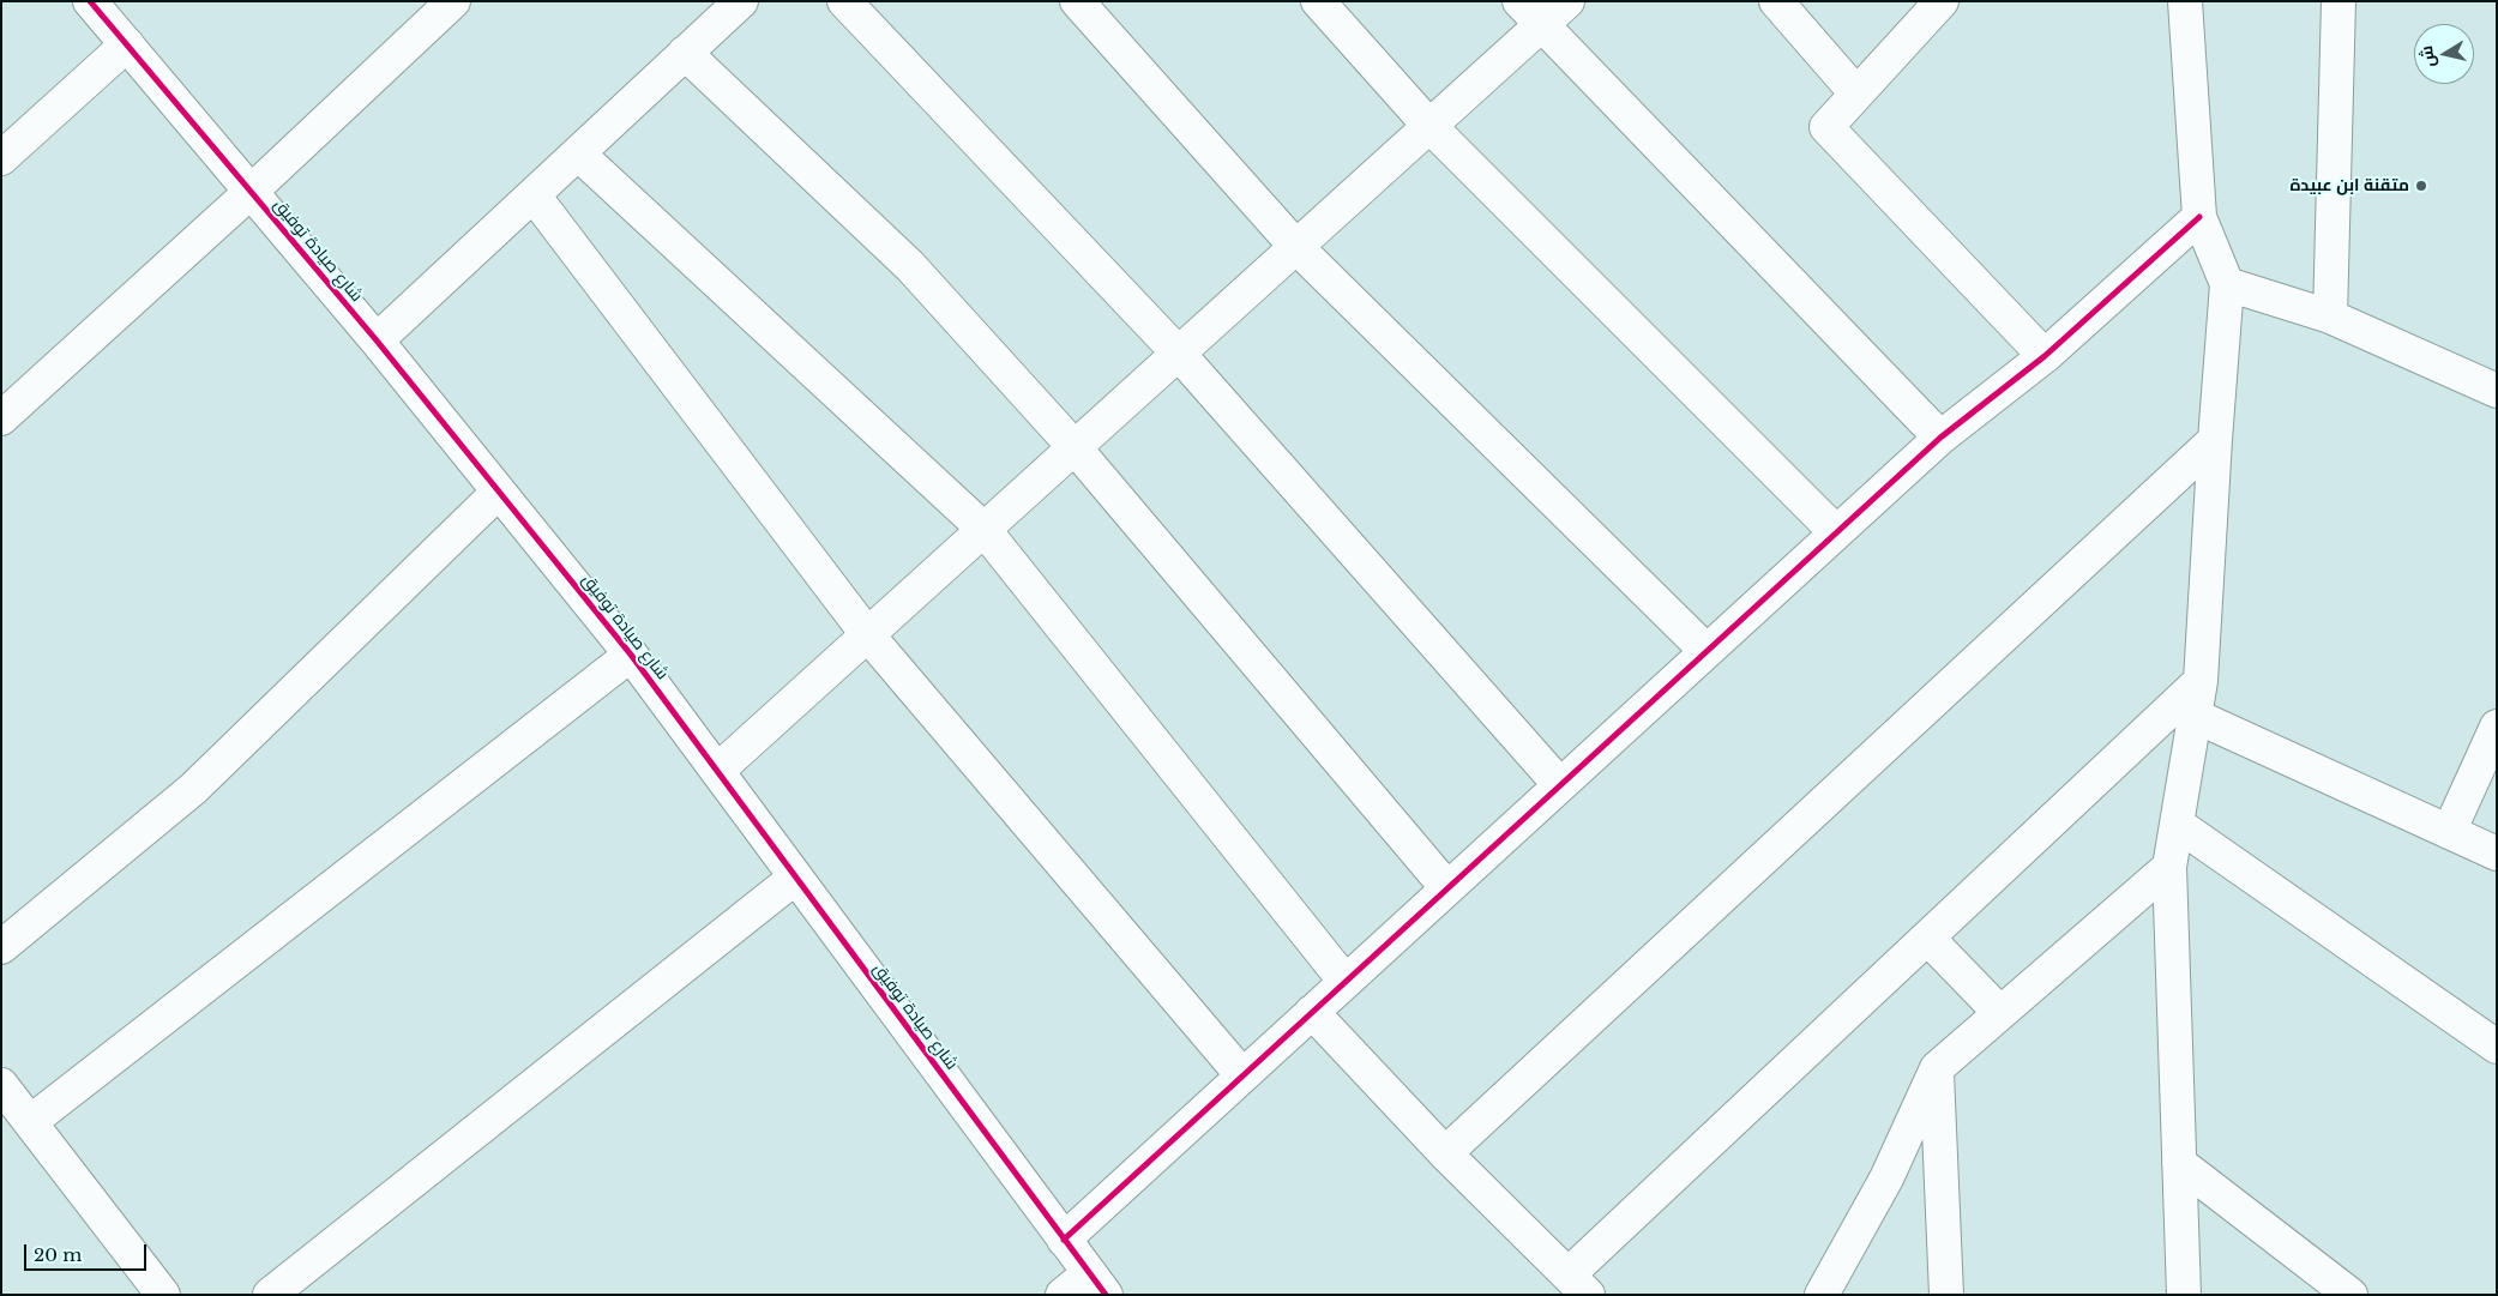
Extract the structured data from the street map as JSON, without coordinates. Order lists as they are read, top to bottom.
{
  "streets": {
    "street": ["شارع صيادة توفيق"]
  },
  "places": ["متقنة ابن عبيدة"],
  "scale_bar": "20 m",
  "north": "left"
}
